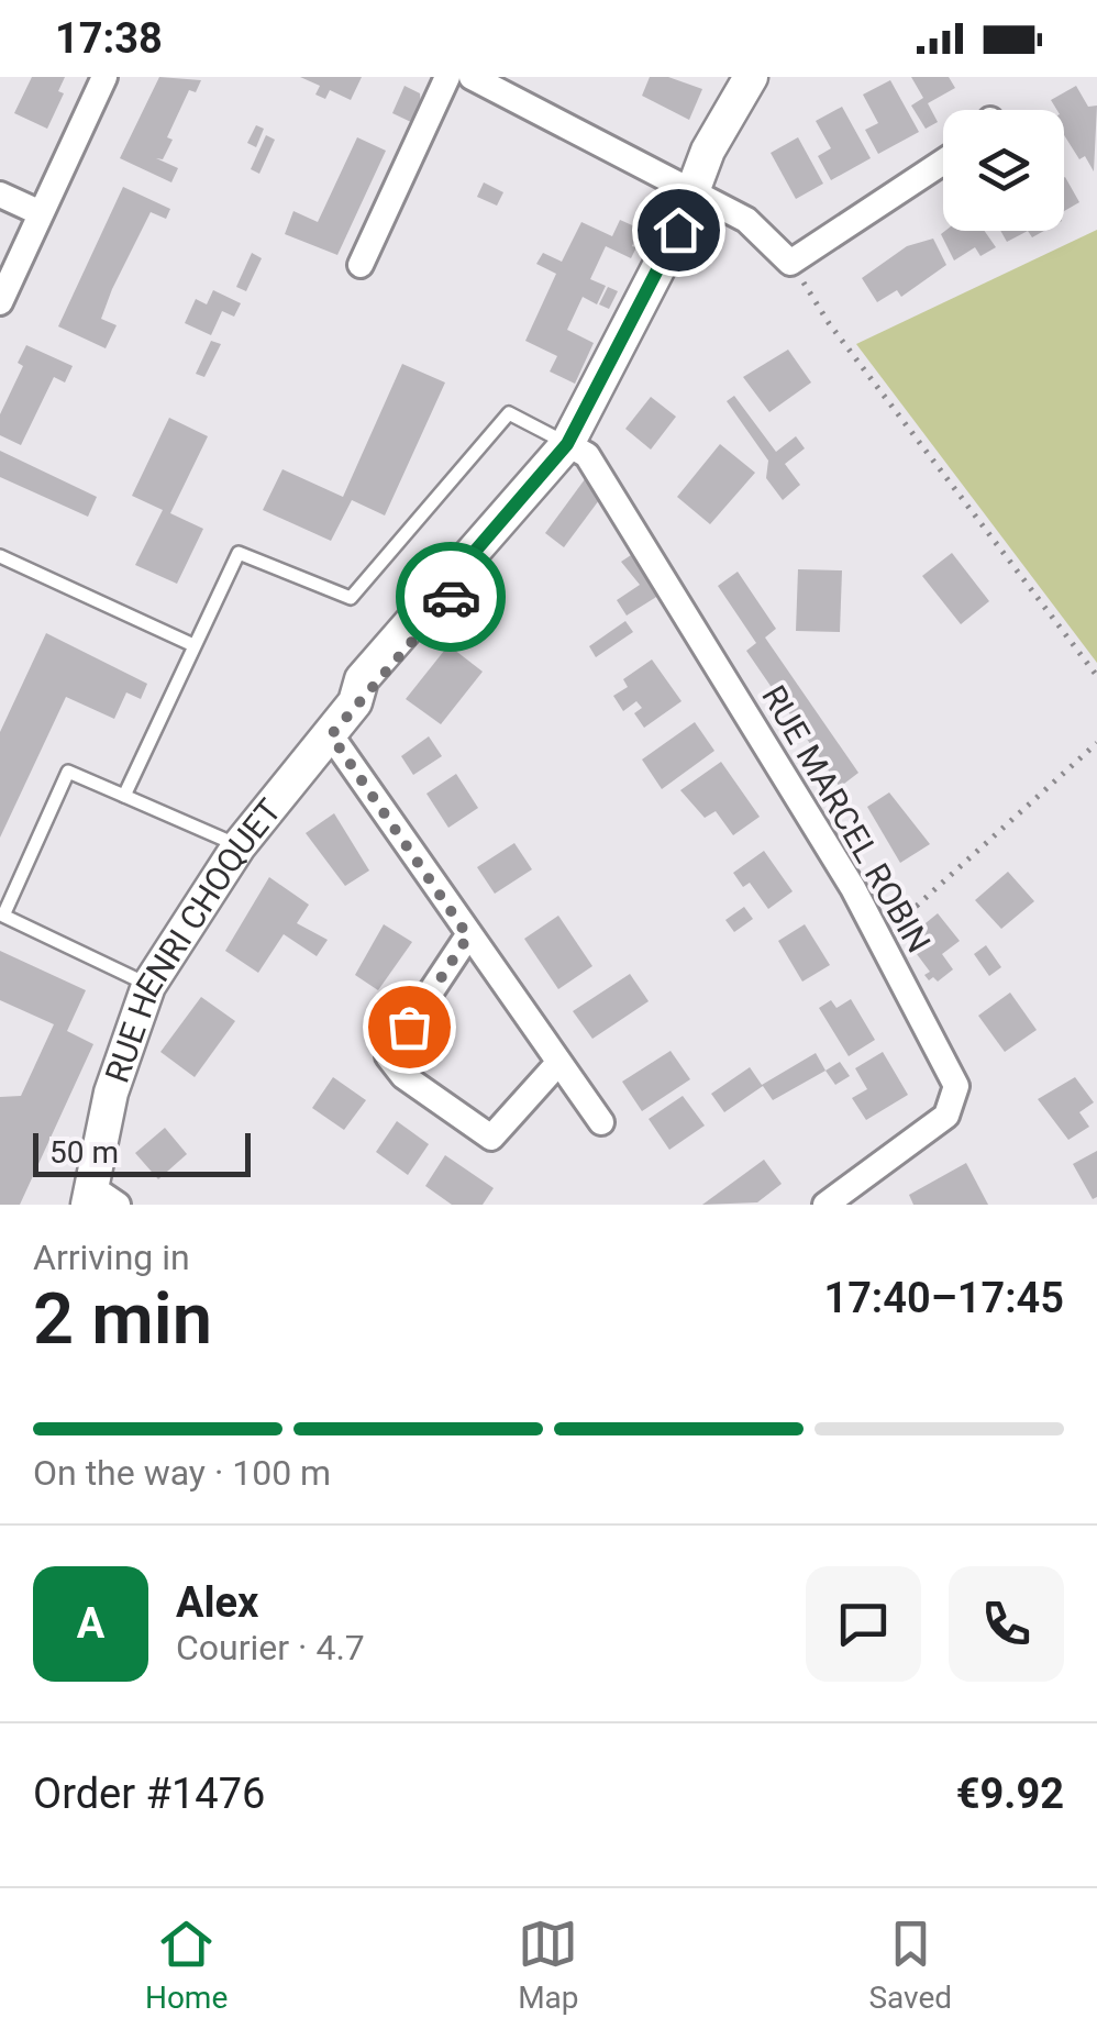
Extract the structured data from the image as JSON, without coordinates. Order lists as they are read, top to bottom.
{
  "streets": {
    "street": ["RUE MARCEL ROBIN", "RUE HENRI CHOQUET"]
  },
  "crossings": [
    ["RUE MARCEL ROBIN", "RUE HENRI CHOQUET"]
  ],
  "scale_bar": "50 m",
  "page": {
    "status": "17:38",
    "scale": "50 m",
    "heading": ["2 min", "Arriving in", "17:40–17:45"],
    "panel": [
      "Alex",
      "Courier · 4.7",
      "Order #1476",
      "€9.92"
    ],
    "bar": "On the way · 100 m",
    "round": "A",
    "tabs": ["Home", "Map", "Saved"]
  }
}
